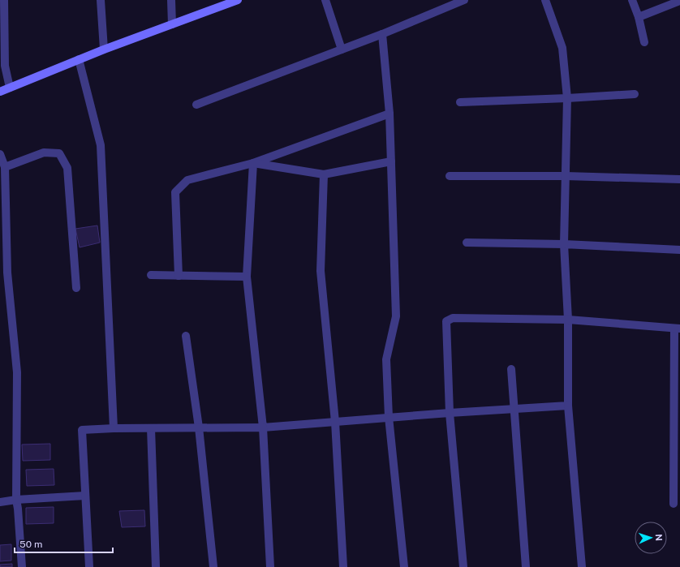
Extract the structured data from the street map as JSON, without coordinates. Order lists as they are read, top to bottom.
{
  "scale_bar": "50 m",
  "north": "right"
}
